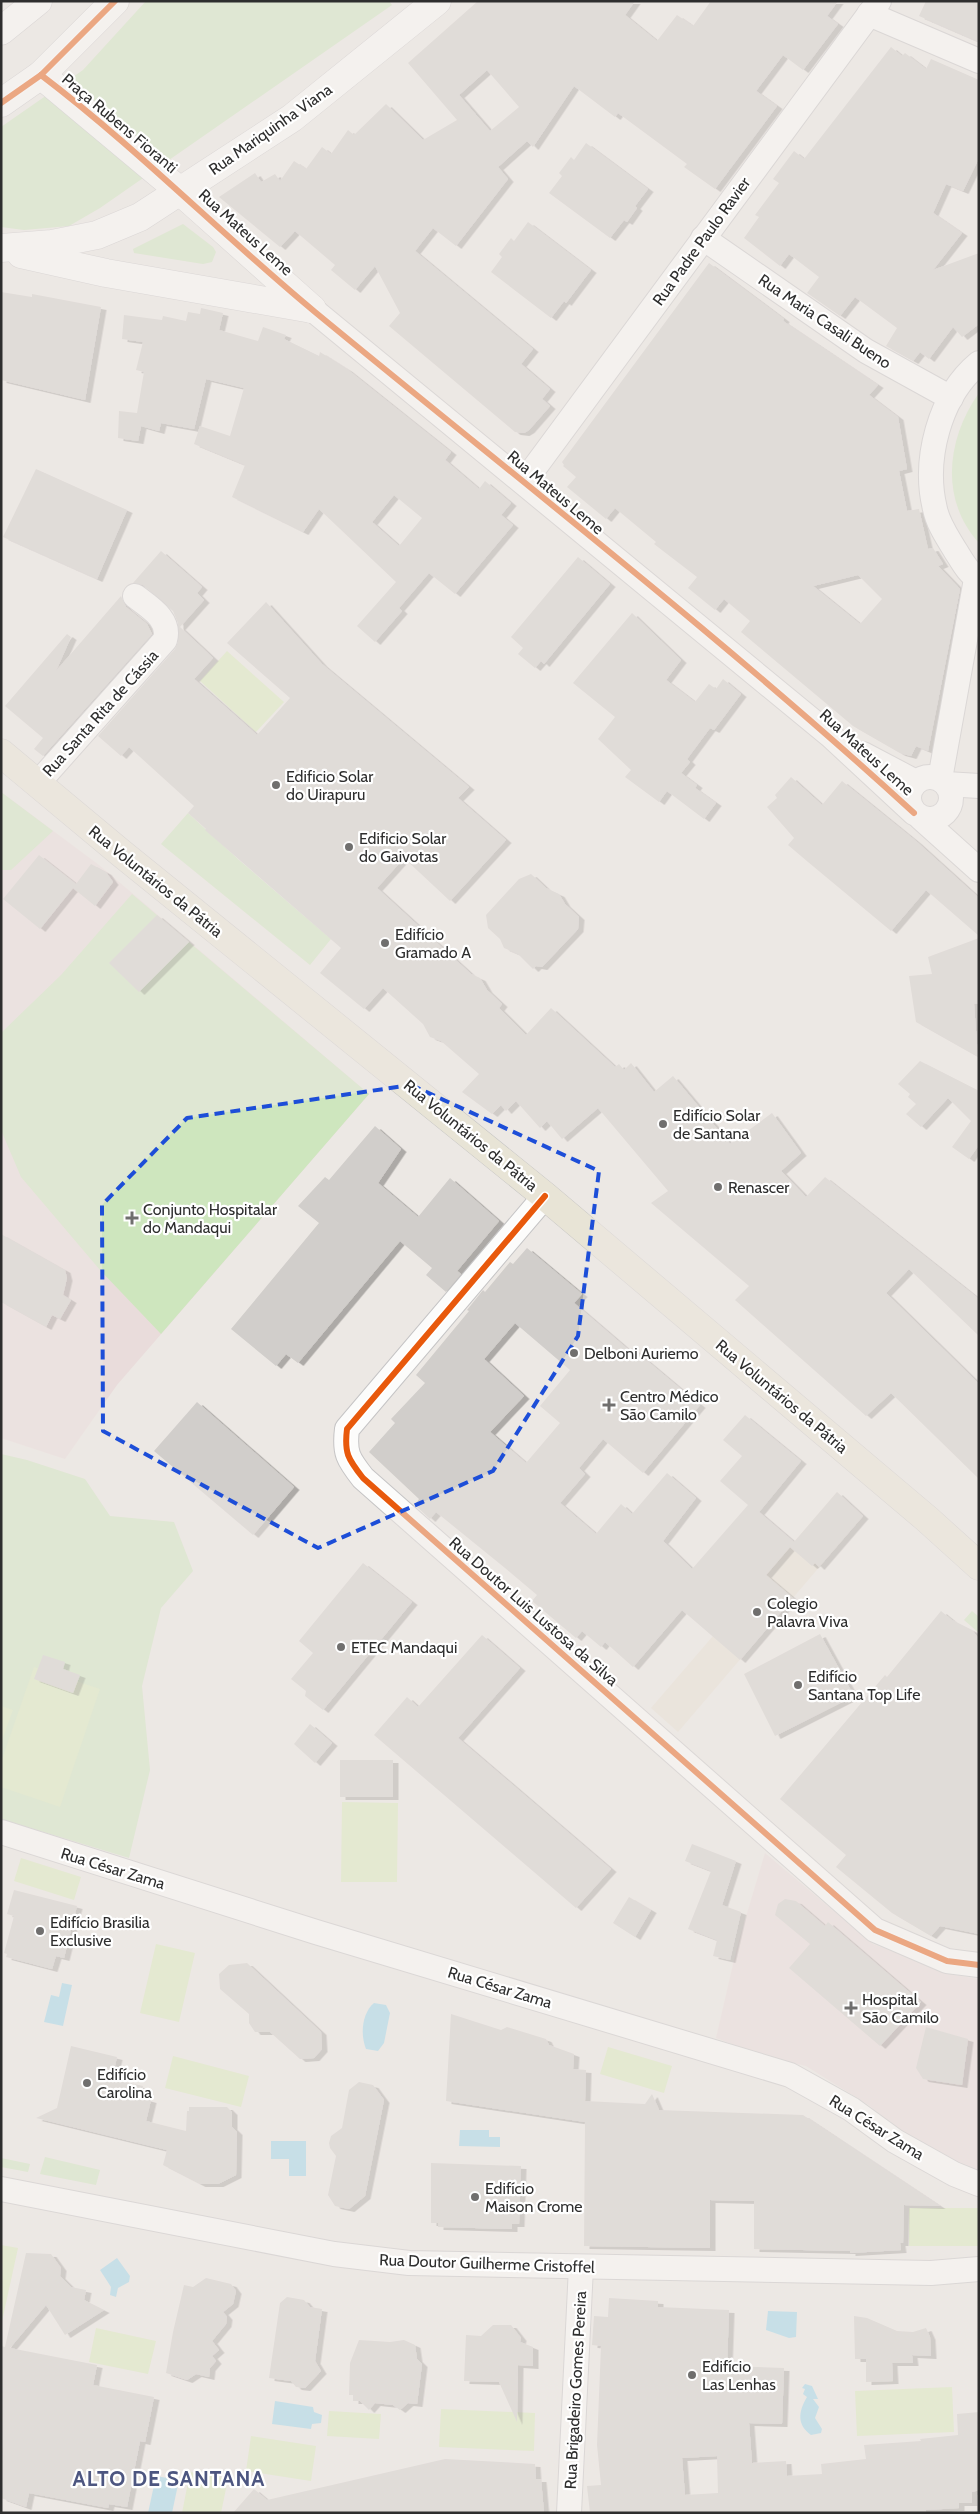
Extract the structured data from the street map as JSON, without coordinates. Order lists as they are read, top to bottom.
{
  "streets": {
    "main road": ["Rua Voluntários da Pátria"],
    "street": [
      "Praça Rubens Fioranti",
      "Rua Mariquinha Viana",
      "Rua Mateus Leme",
      "Rua Padre Paulo Ravier",
      "Rua Maria Casali Bueno",
      "Rua Santa Rita de Cássia",
      "Rua Doutor Luis Lustosa da Silva",
      "Rua César Zama",
      "Rua Doutor Guilherme Cristoffel",
      "Rua Brigadeiro Gomes Pereira"
    ]
  },
  "crossings": [
    ["Praça Rubens Fioranti", "Rua Mariquinha Viana"],
    ["Praça Rubens Fioranti", "Rua Mateus Leme"],
    ["Rua Mariquinha Viana", "Rua Mateus Leme"],
    ["Rua Mateus Leme", "Rua Padre Paulo Ravier"],
    ["Rua Padre Paulo Ravier", "Rua Maria Casali Bueno"],
    ["Rua Santa Rita de Cássia", "Rua Voluntários da Pátria"],
    ["Rua Voluntários da Pátria", "Rua Doutor Luis Lustosa da Silva"],
    ["Rua Doutor Guilherme Cristoffel", "Rua Brigadeiro Gomes Pereira"]
  ],
  "districts": ["ALTO DE SANTANA"],
  "places": {
    "other": [
      "Edificio Solar do Uirapuru",
      "Edificio Solar do Gaivotas",
      "Edifício Gramado A",
      "Edifício Solar de Santana",
      "Renascer",
      "Delboni Auriemo",
      "Colegio Palavra Viva",
      "ETEC Mandaqui",
      "Edifício Santana Top Life",
      "Edifício Brasilia Exclusive",
      "Edifício Carolina",
      "Edifício Maison Crome",
      "Edifício Las Lenhas"
    ],
    "health": ["Conjunto Hospitalar do Mandaqui", "Centro Médico São Camilo", "Hospital São Camilo"]
  }
}
